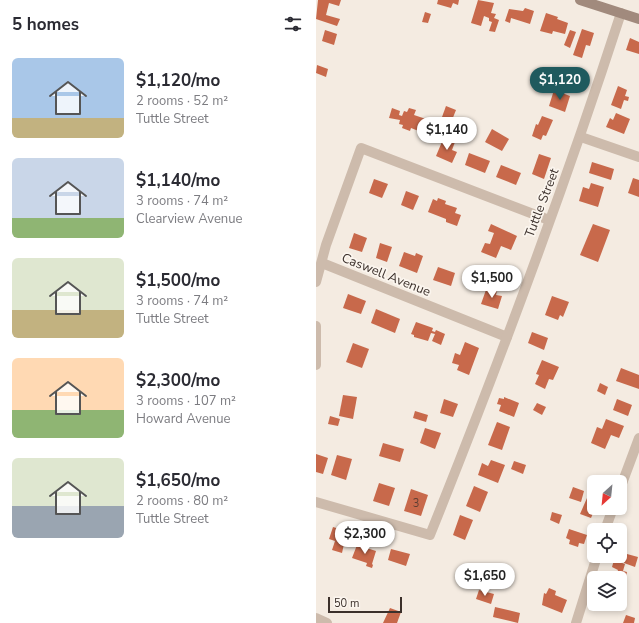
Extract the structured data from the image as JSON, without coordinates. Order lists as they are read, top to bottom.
{
  "streets": {
    "street": ["Tuttle Street", "Caswell Avenue"]
  },
  "crossings": [
    ["Tuttle Street", "Caswell Avenue"]
  ],
  "house_numbers": ["3"],
  "scale_bar": "50 m",
  "north": "bottom left",
  "page": {
    "heading": "5 homes",
    "list": [
      {
        "name": "$1,120/mo",
        "note": "2 rooms · 52 m² · Tuttle Street"
      },
      {
        "name": "$1,140/mo",
        "note": "3 rooms · 74 m² · Clearview Avenue"
      },
      {
        "name": "$1,500/mo",
        "note": "3 rooms · 74 m² · Tuttle Street"
      },
      {
        "name": "$2,300/mo",
        "note": "3 rooms · 107 m² · Howard Avenue"
      },
      {
        "name": "$1,650/mo",
        "note": "2 rooms · 80 m² · Tuttle Street"
      }
    ],
    "price": [
      "$1,120",
      "$1,140",
      "$1,500",
      "$2,300",
      "$1,650"
    ],
    "scale": "50 m"
  }
}
